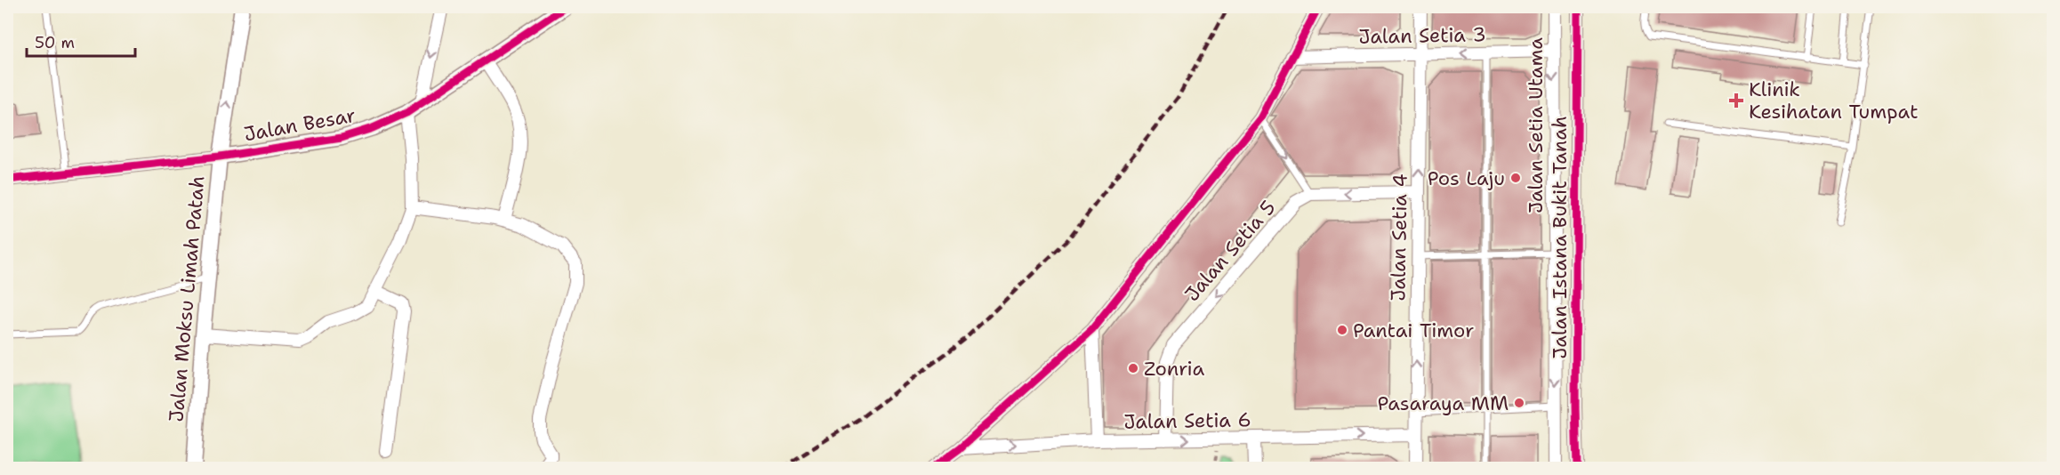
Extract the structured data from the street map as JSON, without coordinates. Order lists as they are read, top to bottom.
{
  "streets": {
    "street": [
      "Jalan Setia 3",
      "Jalan Besar",
      "Jalan Setia Utama",
      "Jalan Setia 4",
      "Jalan Istana Bukit Tanah",
      "Jalan Setia 5",
      "Jalan Moksu Limah Patah",
      "Jalan Setia 6"
    ]
  },
  "crossings": [
    ["Jalan Setia 3", "Jalan Setia Utama"],
    ["Jalan Setia 3", "Jalan Setia 4"],
    ["Jalan Besar", "Jalan Moksu Limah Patah"],
    ["Jalan Setia 4", "Jalan Setia 6"],
    ["Jalan Setia 5", "Jalan Setia 6"]
  ],
  "one_way": ["Jalan Setia Utama", "Jalan Setia 4", "Jalan Setia 6"],
  "places": {
    "health": ["Klinik Kesihatan Tumpat"],
    "other": [
      "Pos Laju",
      "Pantai Timor",
      "Zonria",
      "Pasaraya MM"
    ]
  },
  "scale_bar": "50 m"
}
